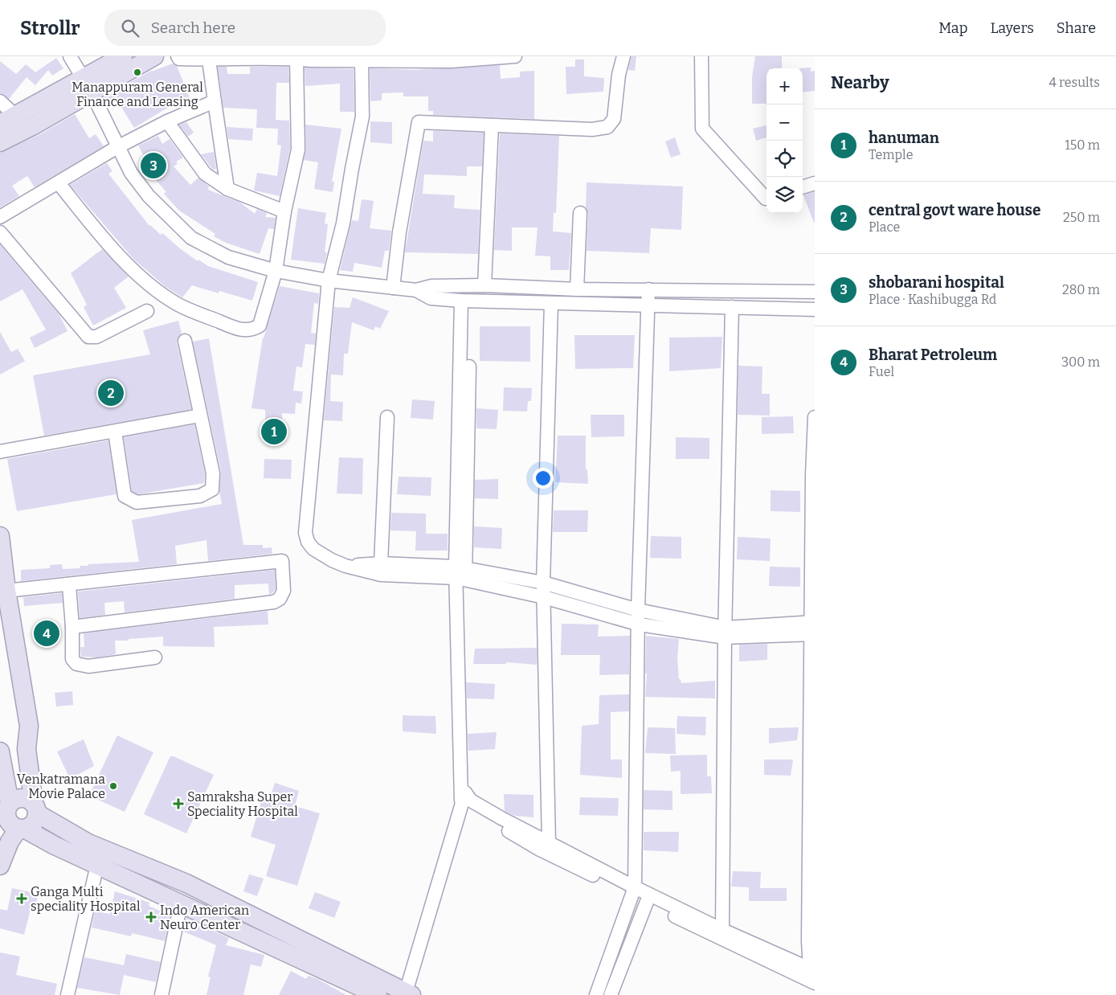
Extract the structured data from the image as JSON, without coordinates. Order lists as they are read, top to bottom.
{
  "places": {
    "other": ["Manappuram General Finance and Leasing", "Venkatramana Movie Palace"],
    "health": ["Samraksha Super Speciality Hospital", "Ganga Multi speciality Hospital", "Indo American Neuro Center"]
  },
  "page": {
    "header": "Strollr",
    "search": "Search here",
    "nav": ["Map", "Layers", "Share"],
    "heading": ["Nearby", "4 results"],
    "map_buttons": ["+", "−"],
    "list": [
      {
        "mark": "1",
        "name": "hanuman",
        "note": "Temple",
        "value": "150 m"
      },
      {
        "mark": "2",
        "name": "central govt ware house",
        "note": "Place",
        "value": "250 m"
      },
      {
        "mark": "3",
        "name": "shobarani hospital",
        "note": "Place · Kashibugga Rd",
        "value": "280 m"
      },
      {
        "mark": "4",
        "name": "Bharat Petroleum",
        "note": "Fuel",
        "value": "300 m"
      }
    ],
    "pins": [
      "3",
      "2",
      "1",
      "4"
    ]
  }
}
